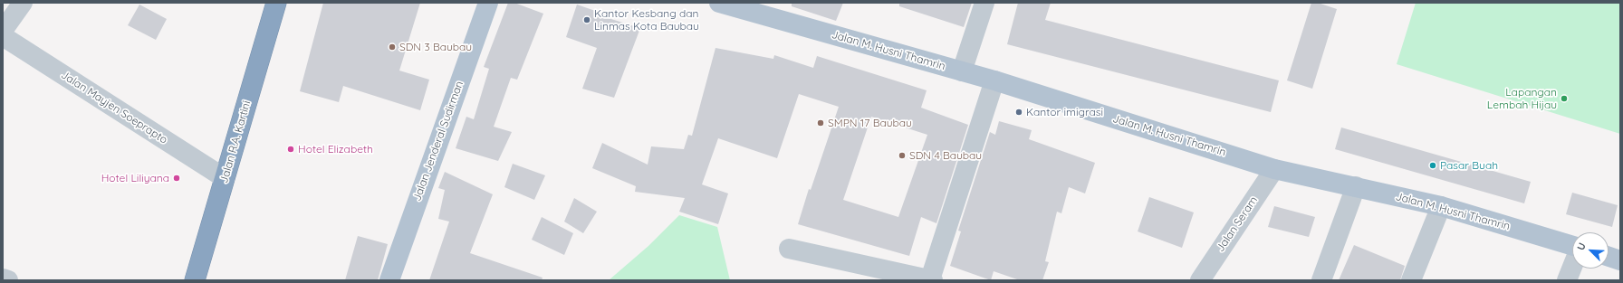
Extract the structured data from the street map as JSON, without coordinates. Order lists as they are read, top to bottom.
{
  "streets": {
    "highway": ["Jalan R.A. Kartini"],
    "main road": ["Jalan M. Husni Thamrin", "Jalan Jenderal Sudirman"],
    "street": ["Jalan Mayjen Soeprapto", "Jalan Seram"]
  },
  "crossings": [
    ["Jalan M. Husni Thamrin", "Jalan Seram"],
    ["Jalan Mayjen Soeprapto", "Jalan R.A. Kartini"]
  ],
  "places": [
    "Kantor Kesbang dan Linmas Kota Baubau",
    "SDN 3 Baubau",
    "Lapangan Lembah Hijau",
    "Kantor imigrasi",
    "SMPN 17 Baubau",
    "Hotel Elizabeth",
    "SDN 4 Baubau",
    "Pasar Buah",
    "Hotel Liliyana"
  ],
  "north": "top left"
}
